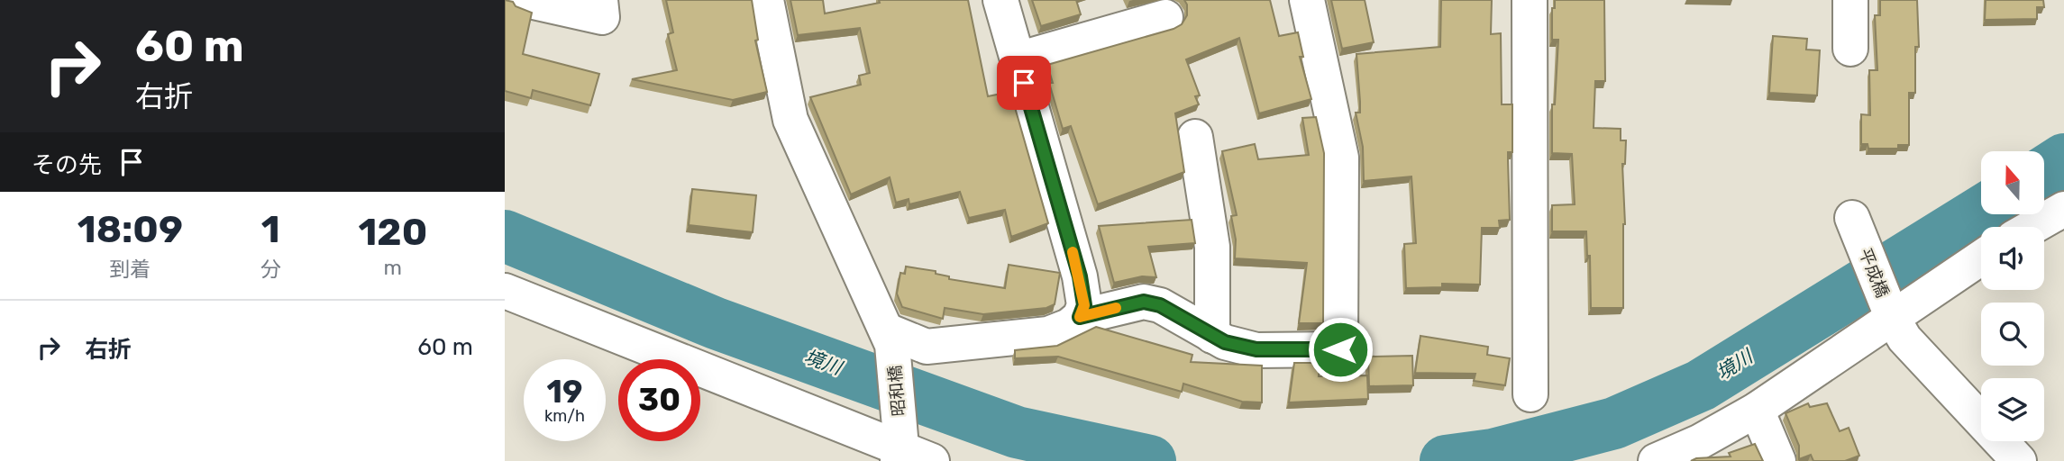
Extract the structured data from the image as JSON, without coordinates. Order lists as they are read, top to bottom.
{
  "streets": {
    "street": ["平成橋", "昭和橋"]
  },
  "water": ["境川"],
  "north": "top",
  "page": {
    "turn": ["60 m", "右折"],
    "then": "その先",
    "eta": [
      "18:09",
      "到着",
      "1",
      "分",
      "120",
      "m"
    ],
    "list": [
      {
        "name": "右折",
        "value": "60 m"
      }
    ],
    "speed": "19 km/h",
    "limit": "30"
  }
}
